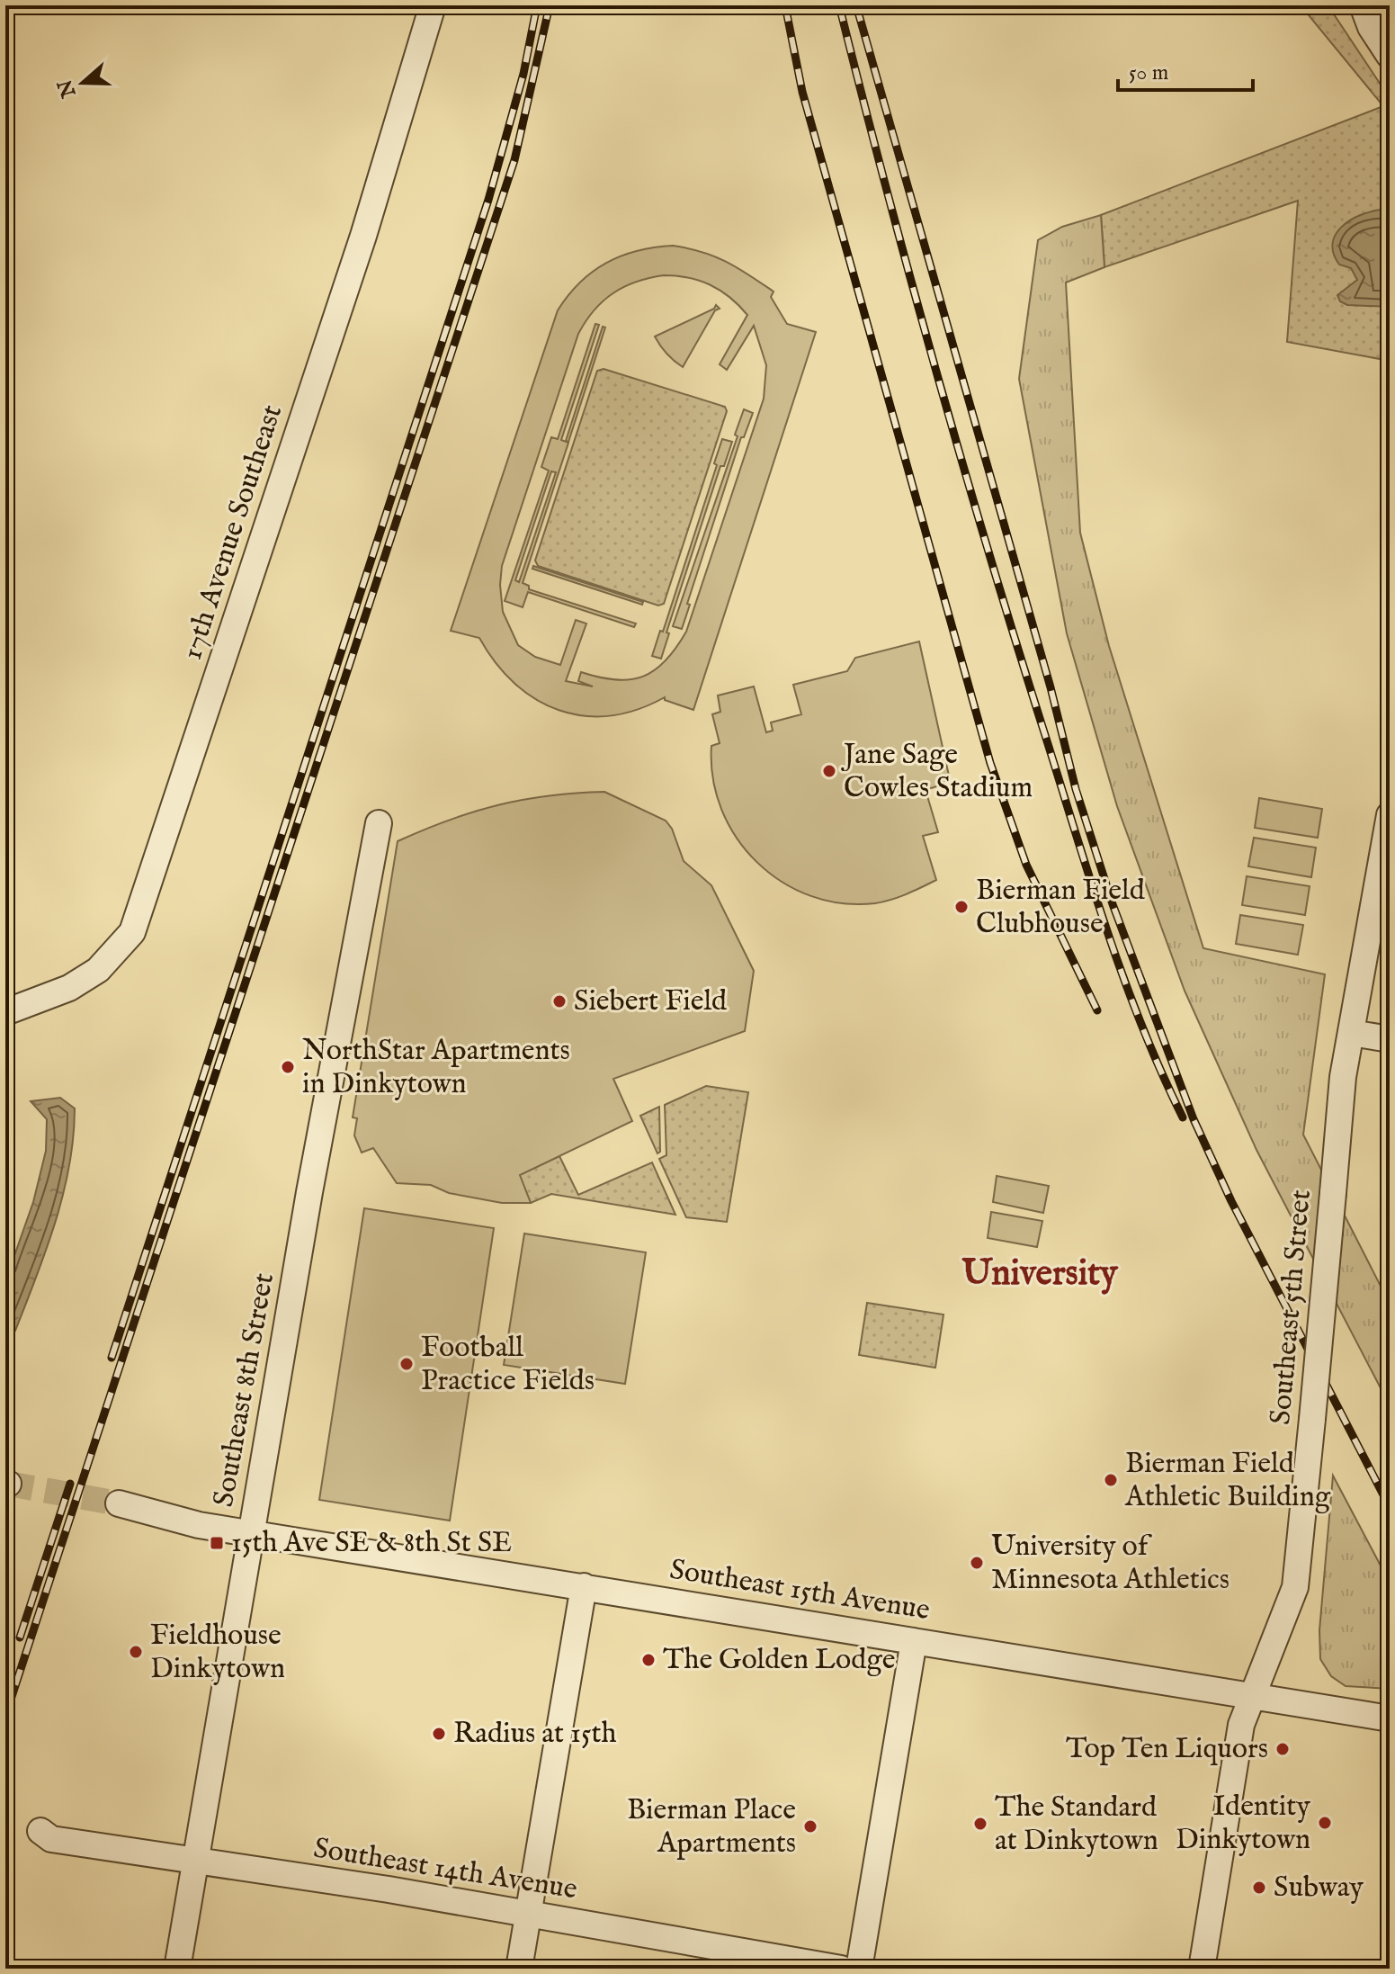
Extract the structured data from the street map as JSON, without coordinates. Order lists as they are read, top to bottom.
{
  "streets": {
    "street": [
      "17th Avenue Southeast",
      "Southeast 5th Street",
      "Southeast 8th Street",
      "Southeast 15th Avenue",
      "Southeast 14th Avenue"
    ]
  },
  "crossings": [
    ["Southeast 5th Street", "Southeast 15th Avenue"],
    ["Southeast 8th Street", "Southeast 15th Avenue"],
    ["Southeast 8th Street", "Southeast 14th Avenue"]
  ],
  "districts": ["University"],
  "places": {
    "other": [
      "Jane Sage Cowles Stadium",
      "Bierman Field Clubhouse",
      "Siebert Field",
      "NorthStar Apartments in Dinkytown",
      "Football Practice Fields",
      "Bierman Field Athletic Building",
      "University of Minnesota Athletics",
      "Fieldhouse Dinkytown",
      "The Golden Lodge",
      "Radius at 15th",
      "Top Ten Liquors",
      "Identity Dinkytown",
      "The Standard at Dinkytown",
      "Bierman Place Apartments",
      "Subway"
    ],
    "transit": ["15th Ave SE & 8th St SE"]
  },
  "scale_bar": "50 m",
  "north": "left"
}
